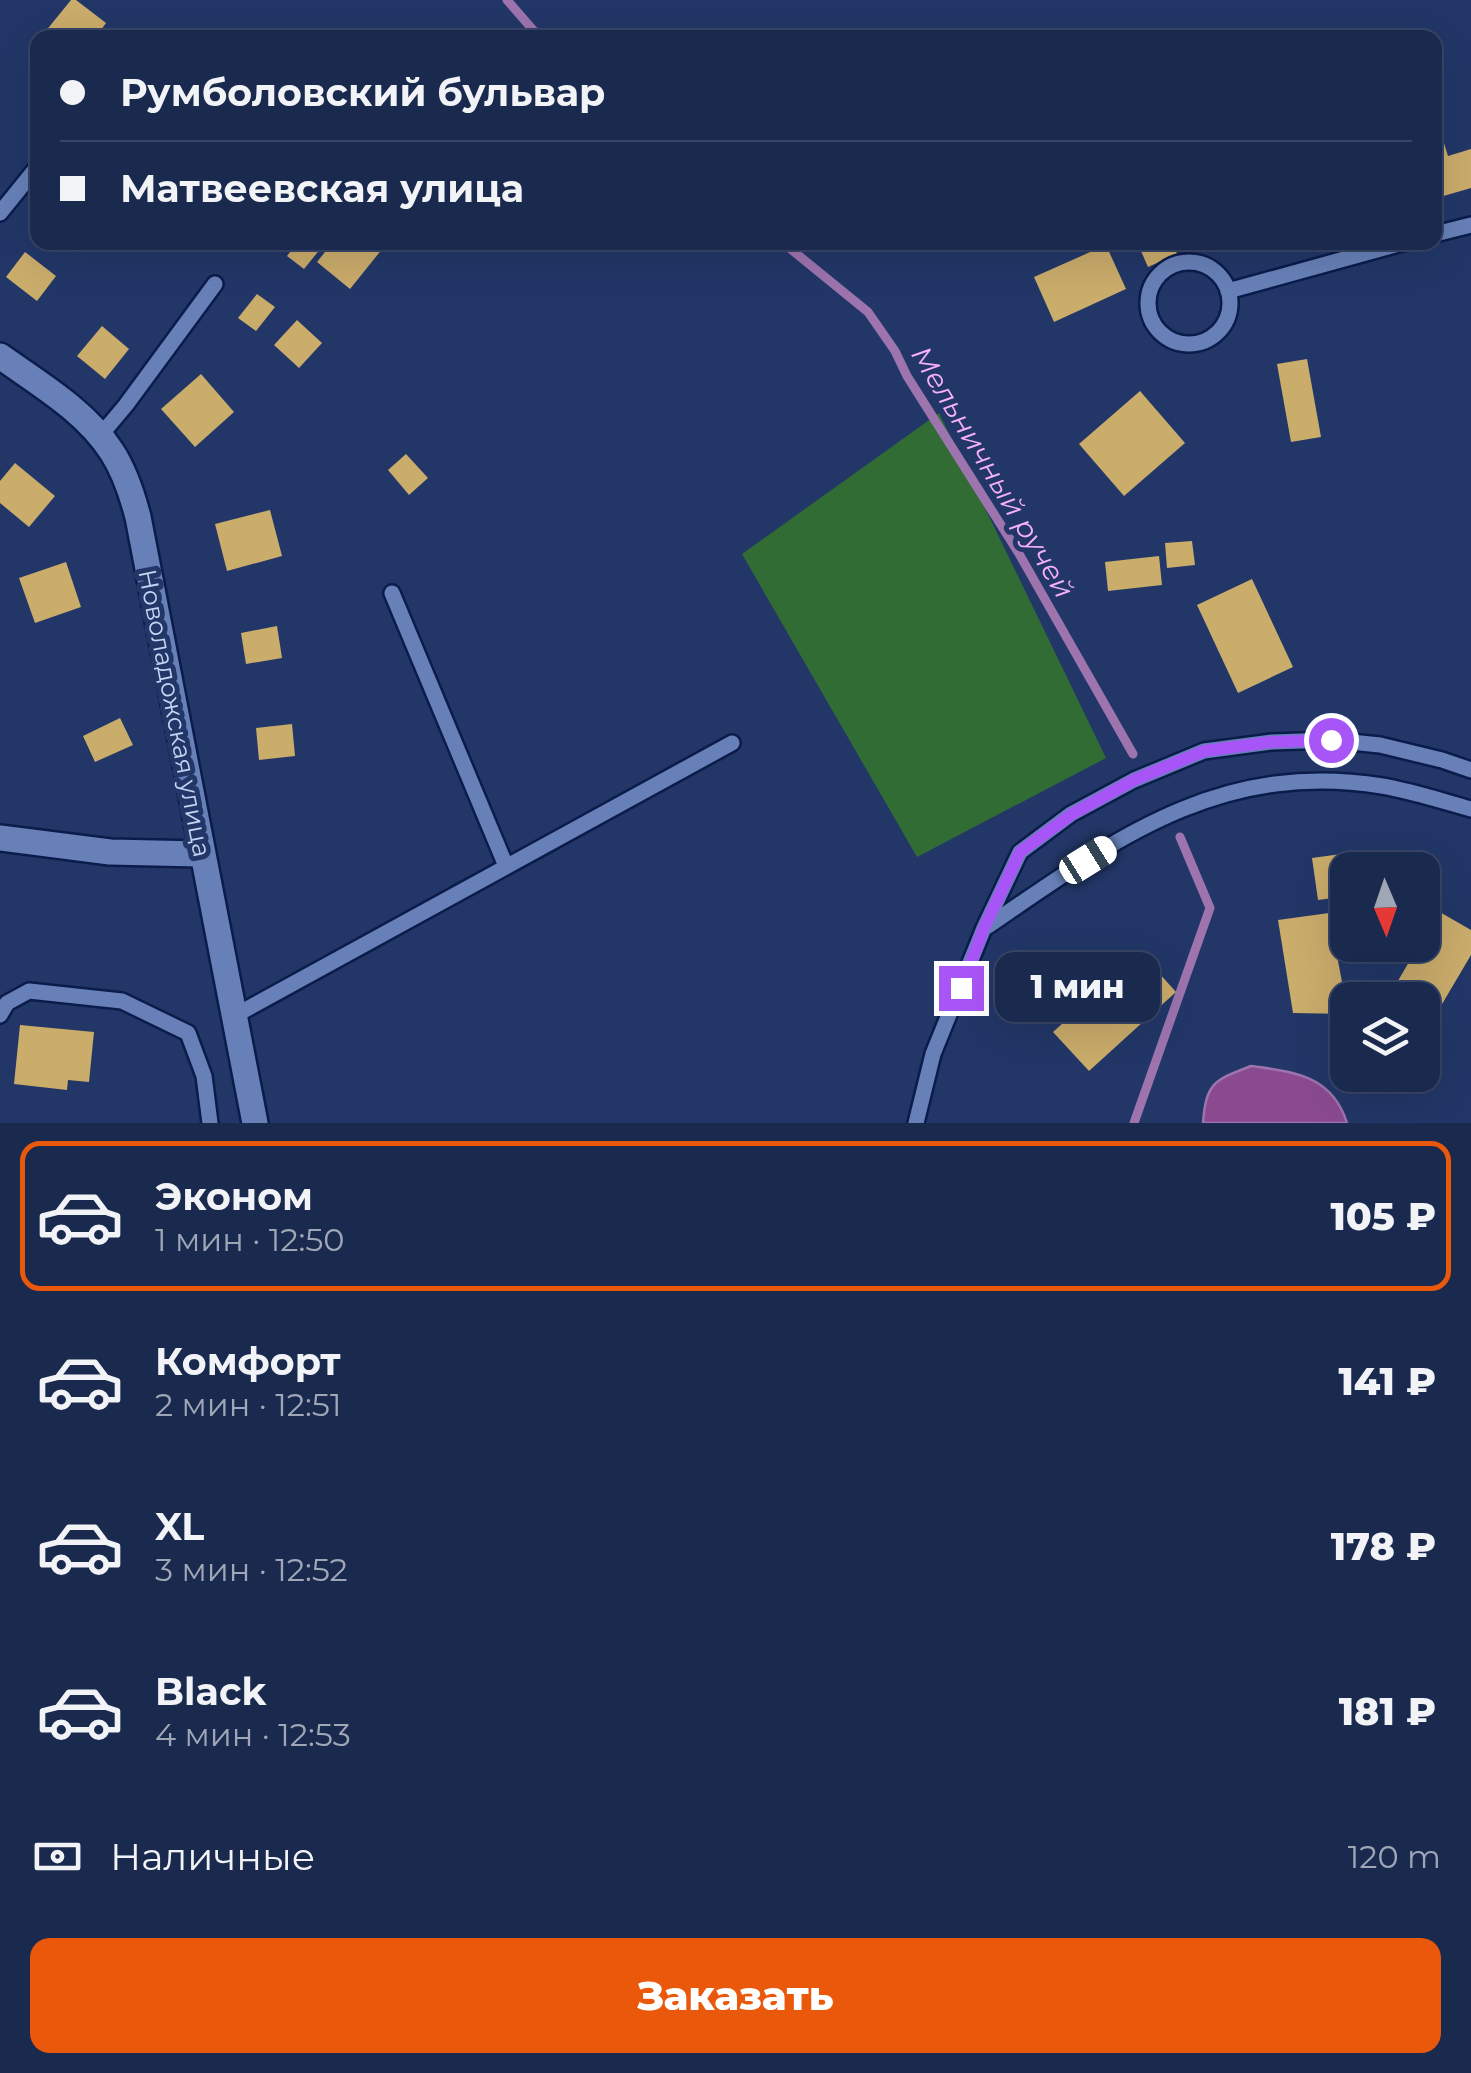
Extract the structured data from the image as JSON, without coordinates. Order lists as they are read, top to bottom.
{
  "streets": {
    "street": ["Новоладожская улица"]
  },
  "water": ["Мельничный ручей"],
  "north": "bottom",
  "page": {
    "banner": ["Румболовский бульвар", "Матвеевская улица"],
    "bubble": "1 мин",
    "list": [
      {
        "name": "Эконом",
        "note": "1 мин · 12:50",
        "value": "105 ₽"
      },
      {
        "name": "Комфорт",
        "note": "2 мин · 12:51",
        "value": "141 ₽"
      },
      {
        "name": "XL",
        "note": "3 мин · 12:52",
        "value": "178 ₽"
      },
      {
        "name": "Black",
        "note": "4 мин · 12:53",
        "value": "181 ₽"
      }
    ],
    "pay": ["Наличные", "120 m"],
    "buttons": "Заказать"
  }
}
